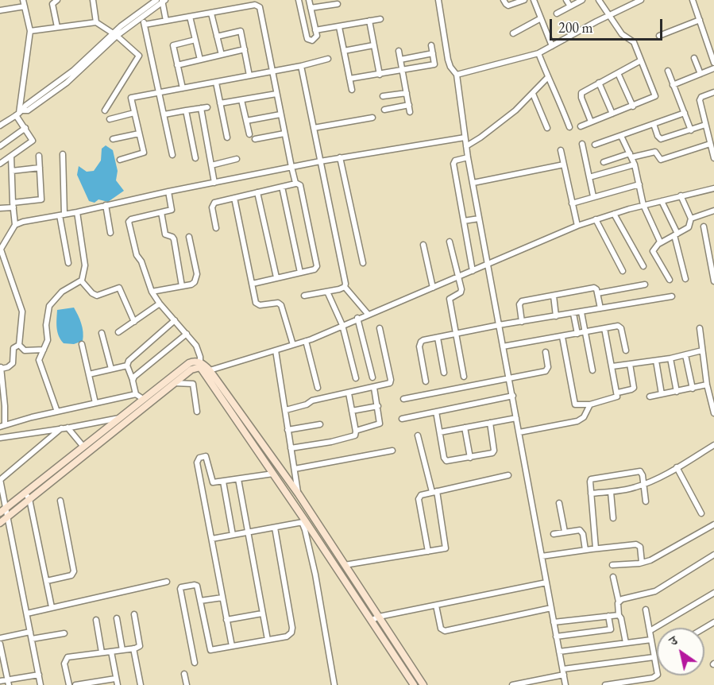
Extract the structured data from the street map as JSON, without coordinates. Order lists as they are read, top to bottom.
{
  "scale_bar": "200 m",
  "north": "top left"
}
